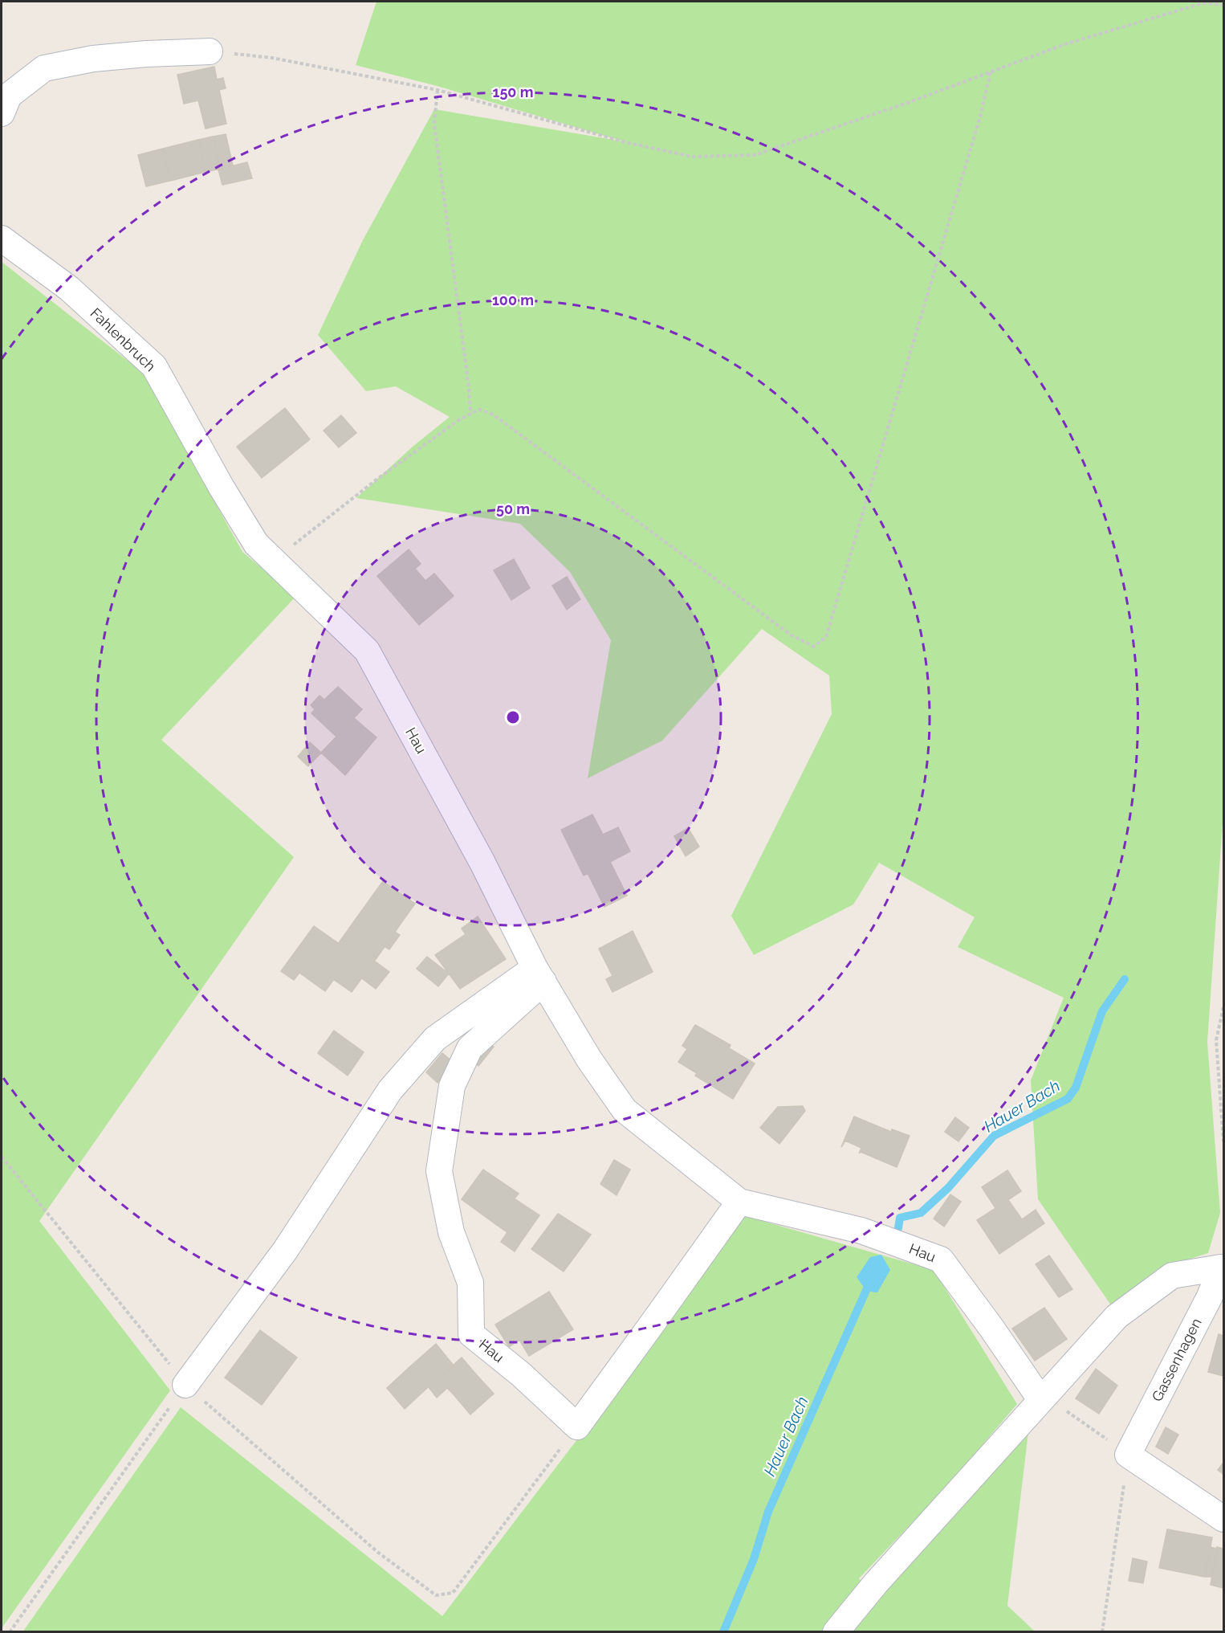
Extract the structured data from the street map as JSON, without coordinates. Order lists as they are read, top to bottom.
{
  "streets": {
    "street": ["Fahlenbruch", "Hau", "Gassenhagen"]
  },
  "crossings": [
    ["Fahlenbruch", "Hau"]
  ],
  "water": ["Hauer Bach"],
  "rings": ["150 m", "100 m", "50 m"]
}
